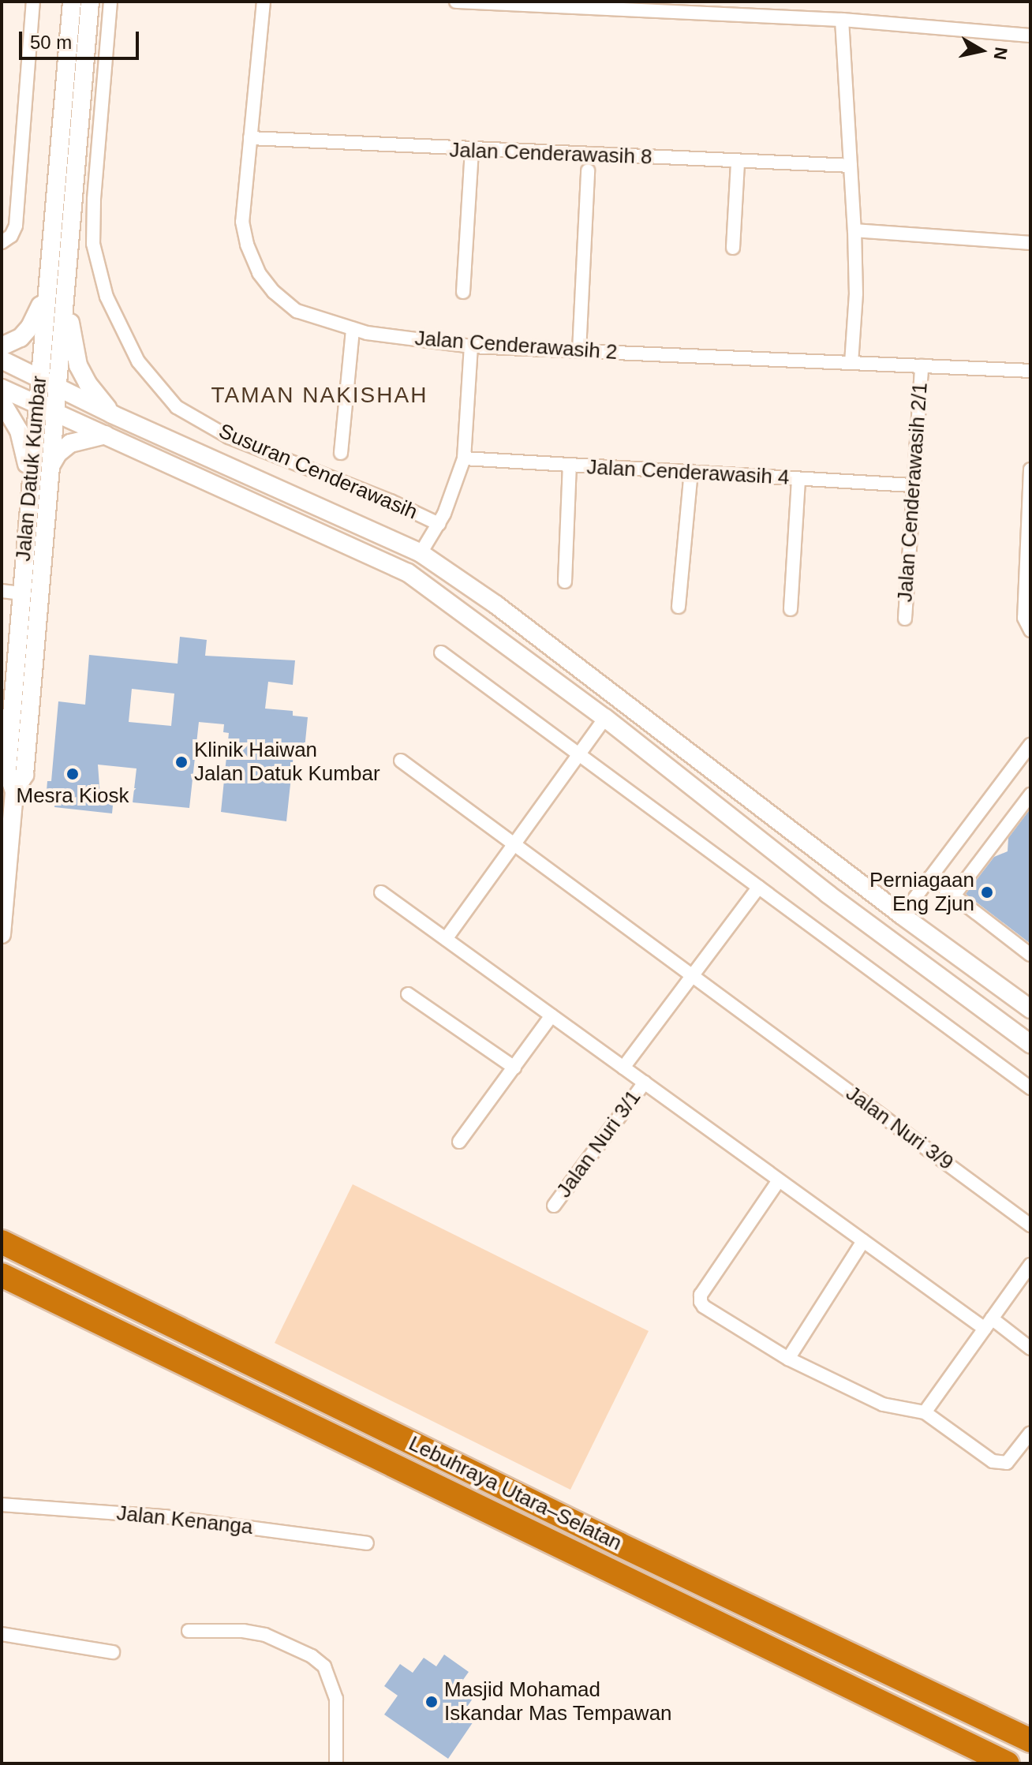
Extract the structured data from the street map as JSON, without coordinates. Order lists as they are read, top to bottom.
{
  "streets": {
    "highway": ["Lebuhraya Utara–Selatan"],
    "main road": ["Jalan Datuk Kumbar"],
    "street": [
      "Jalan Cenderawasih 8",
      "Jalan Cenderawasih 2",
      "Susuran Cenderawasih",
      "Jalan Cenderawasih 4",
      "Jalan Cenderawasih 2/1",
      "Jalan Nuri 3/9",
      "Jalan Nuri 3/1",
      "Jalan Kenanga"
    ]
  },
  "crossings": [
    ["Jalan Cenderawasih 8", "Jalan Cenderawasih 2"],
    ["Jalan Cenderawasih 2", "Jalan Cenderawasih 2/1"],
    ["Jalan Cenderawasih 4", "Jalan Cenderawasih 2/1"]
  ],
  "districts": ["TAMAN NAKISHAH"],
  "places": [
    "Klinik Haiwan Jalan Datuk Kumbar",
    "Mesra Kiosk",
    "Perniagaan Eng Zjun",
    "Masjid Mohamad Iskandar Mas Tempawan"
  ],
  "scale_bar": "50 m",
  "north": "right"
}
